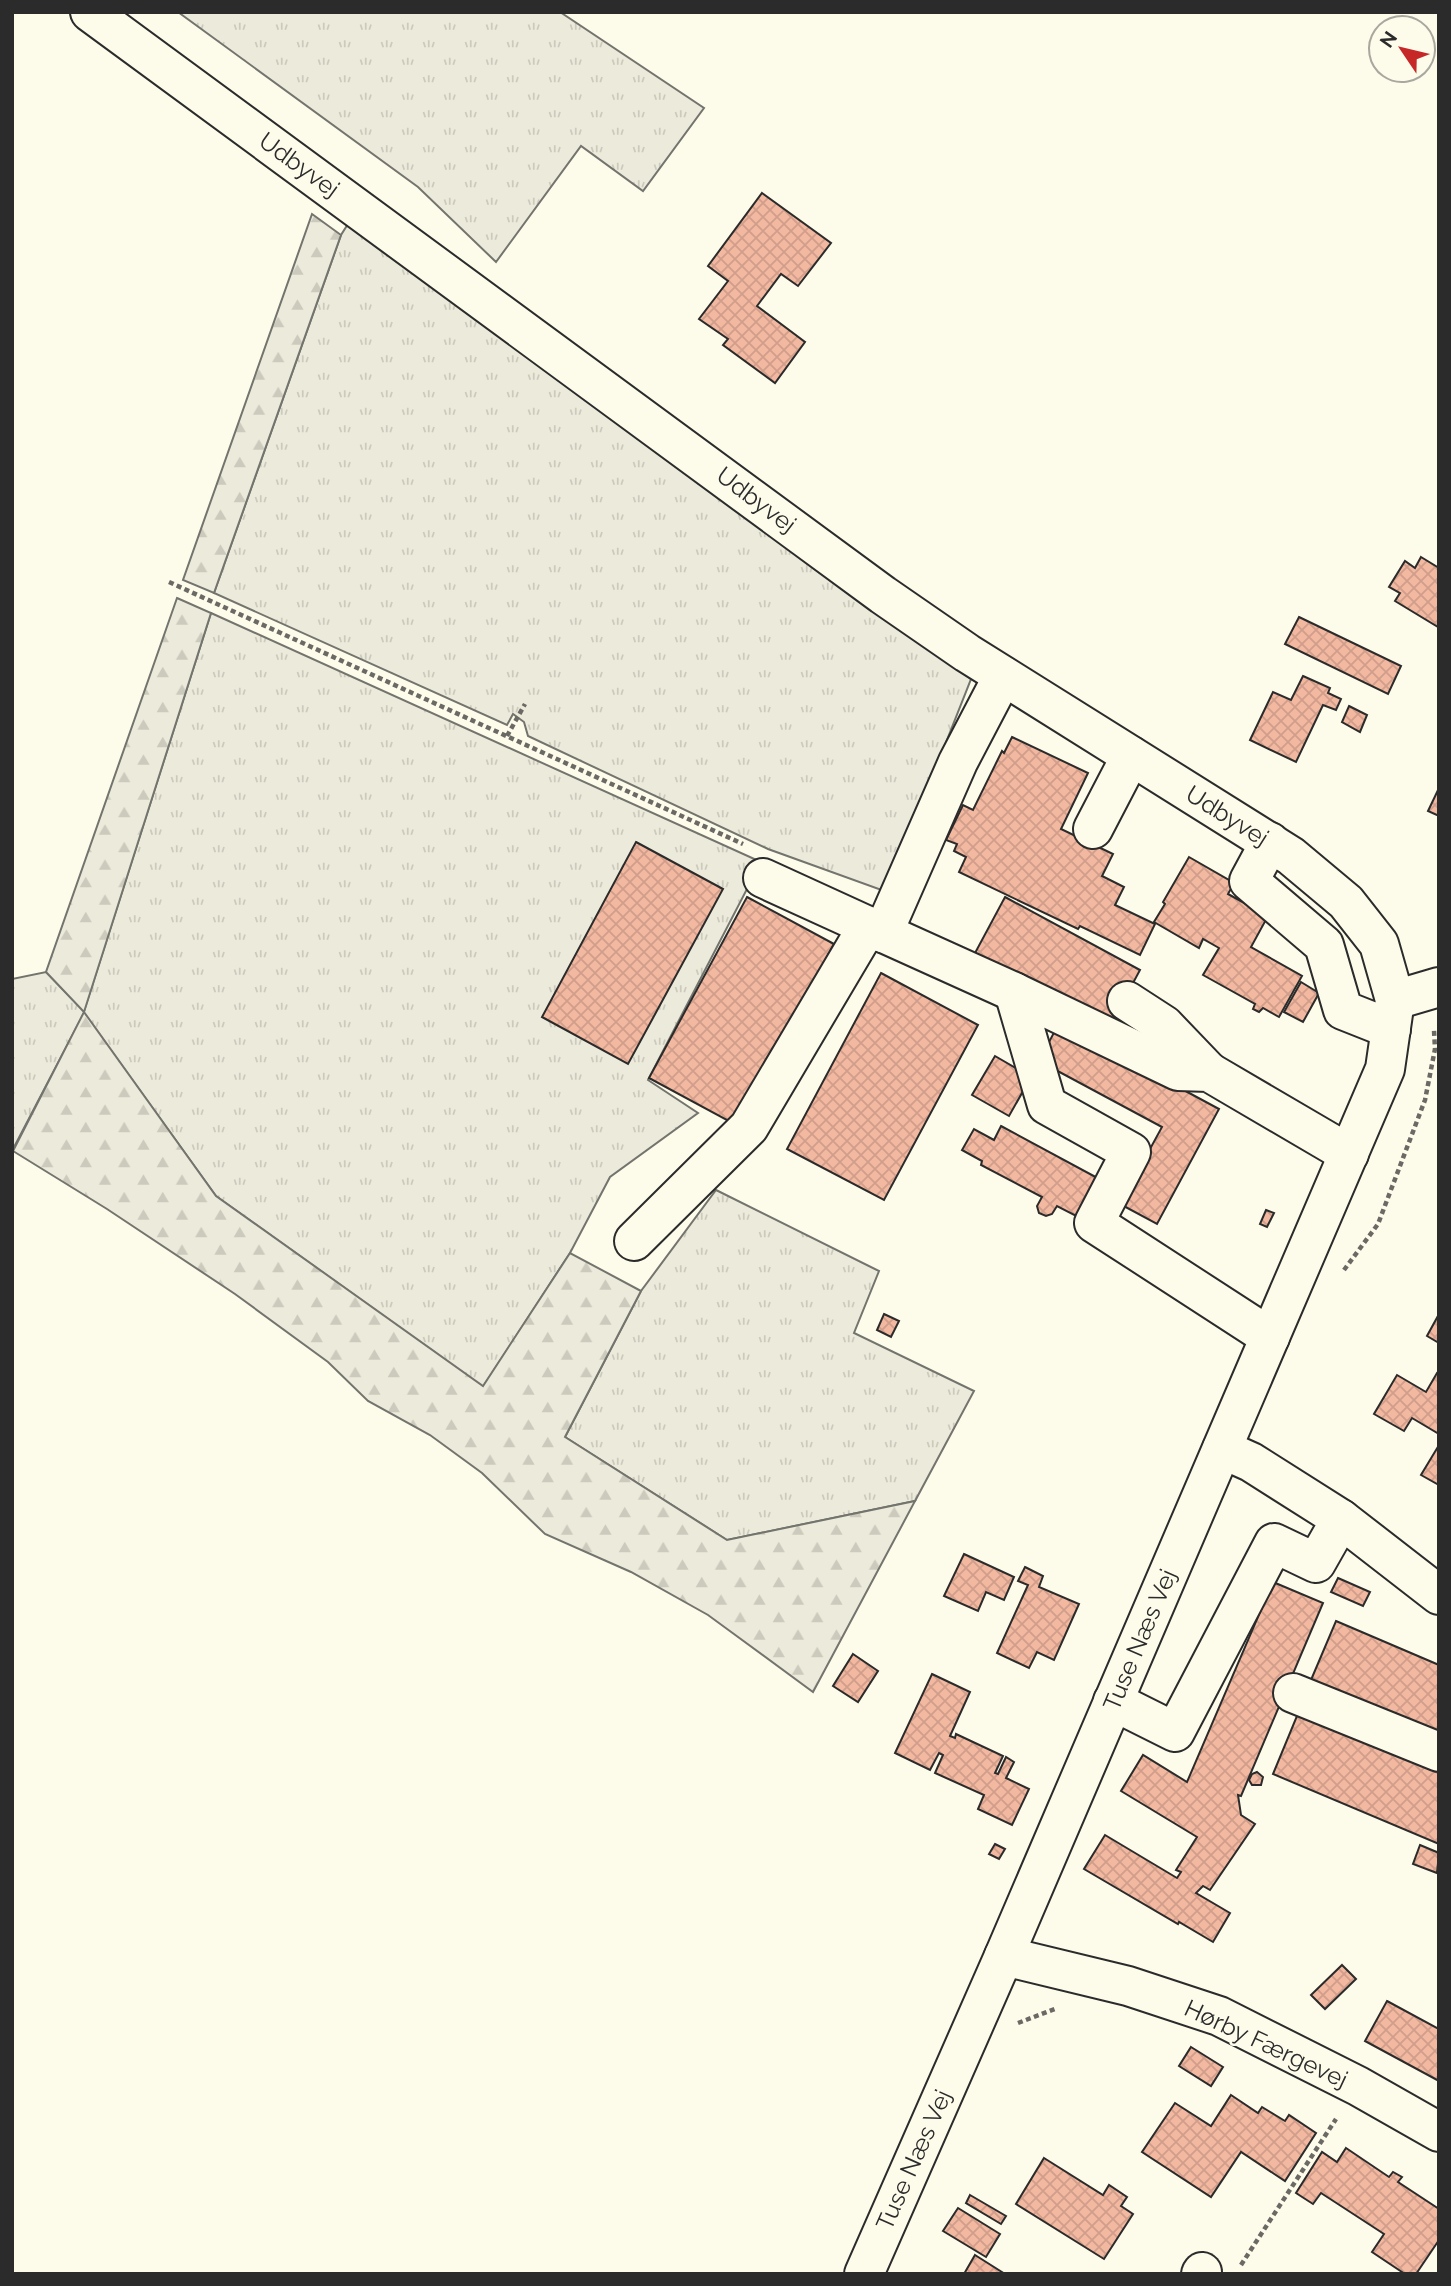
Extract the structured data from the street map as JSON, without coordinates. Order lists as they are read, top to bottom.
{
  "streets": {
    "street": ["Udbyvej", "Tuse Næs Vej", "Hørby Færgevej"]
  },
  "crossings": [
    ["Udbyvej", "Tuse Næs Vej"],
    ["Tuse Næs Vej", "Hørby Færgevej"]
  ],
  "north": "top left"
}
